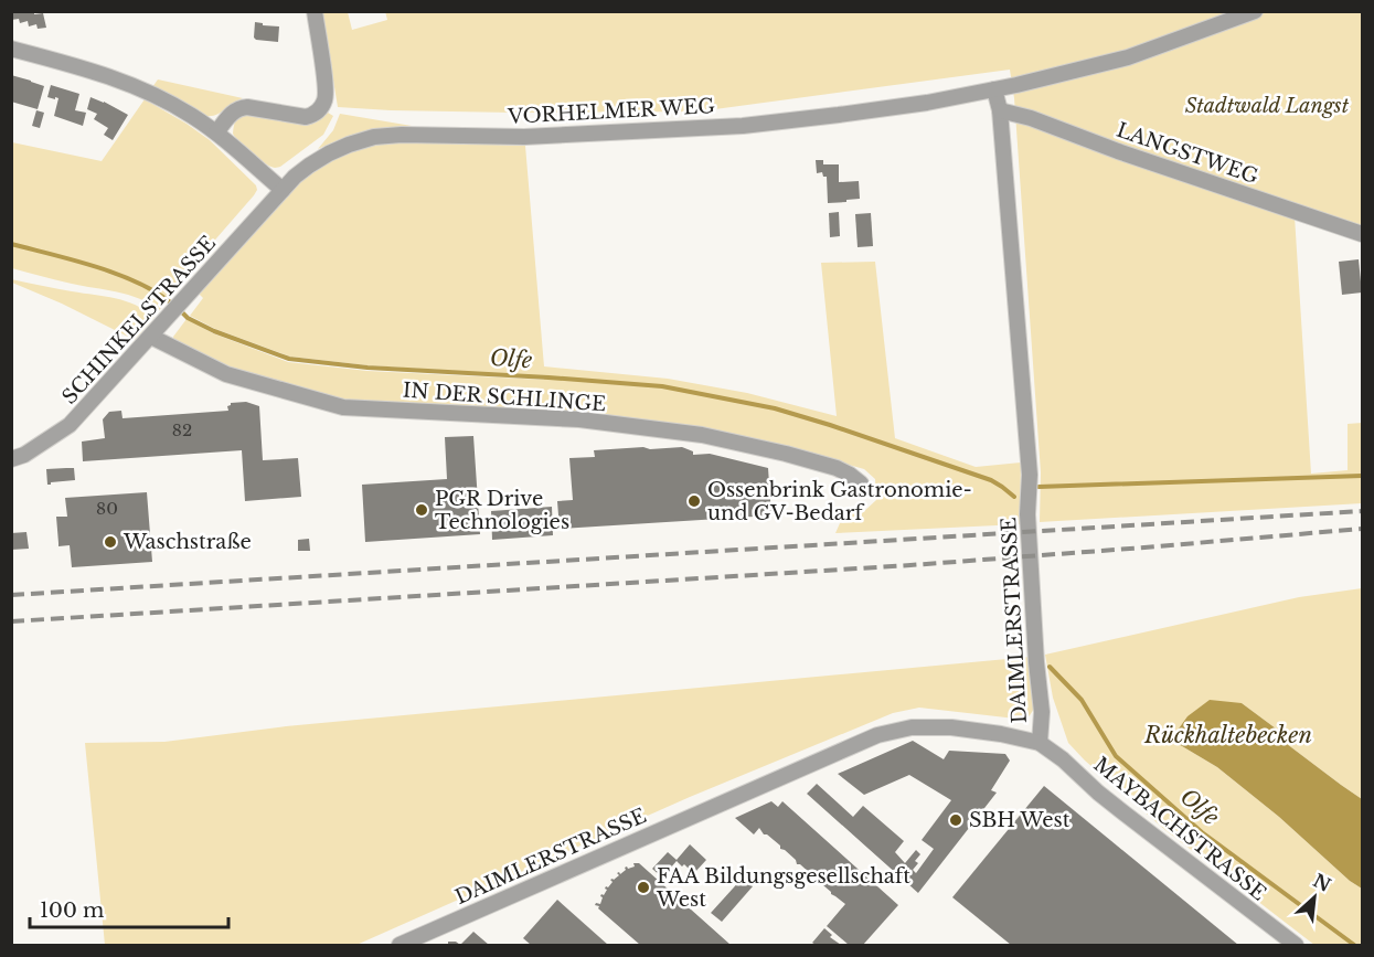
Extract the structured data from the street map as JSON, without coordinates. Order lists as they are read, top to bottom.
{
  "streets": {
    "street": [
      "VORHELMER WEG",
      "LANGSTWEG",
      "SCHINKELSTRASSE",
      "IN DER SCHLINGE",
      "DAIMLERSTRASSE",
      "MAYBACHSTRASSE"
    ]
  },
  "crossings": [
    ["VORHELMER WEG", "SCHINKELSTRASSE"],
    ["VORHELMER WEG", "DAIMLERSTRASSE"],
    ["LANGSTWEG", "DAIMLERSTRASSE"],
    ["SCHINKELSTRASSE", "IN DER SCHLINGE"],
    ["DAIMLERSTRASSE", "MAYBACHSTRASSE"]
  ],
  "water": ["Olfe", "Rückhaltebecken"],
  "parks": ["Stadtwald Langst"],
  "places": [
    "Ossenbrink Gastronomie- und GV-Bedarf",
    "PGR Drive Technologies",
    "Waschstraße",
    "SBH West",
    "FAA Bildungsgesellschaft West"
  ],
  "house_numbers": ["82", "80"],
  "scale_bar": "100 m",
  "north": "top right"
}
